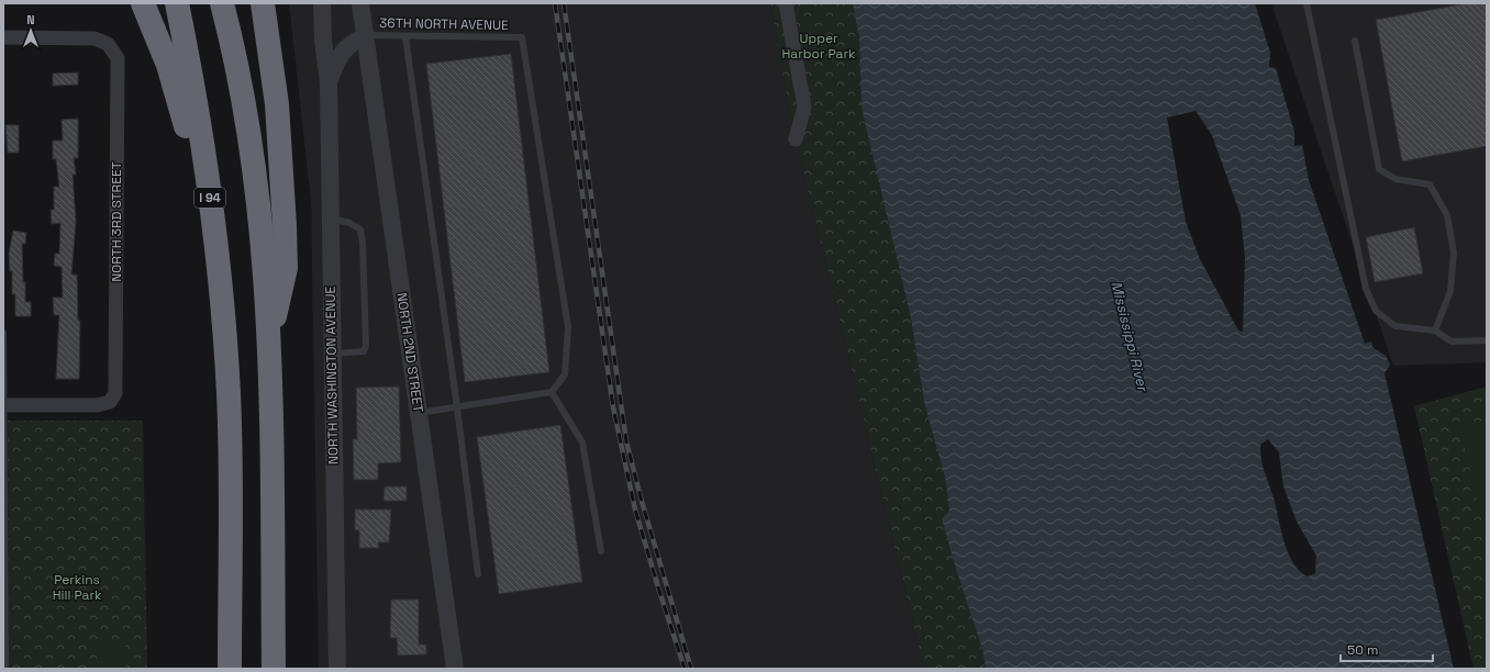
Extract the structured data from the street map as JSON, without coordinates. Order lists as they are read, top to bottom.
{
  "streets": {
    "highway": ["I 94"],
    "street": ["NORTH 3RD STREET", "NORTH 2ND STREET", "NORTH WASHINGTON AVENUE"],
    "lane": ["36TH NORTH AVENUE"]
  },
  "crossings": [
    ["36TH NORTH AVENUE", "NORTH 2ND STREET"],
    ["36TH NORTH AVENUE", "NORTH WASHINGTON AVENUE"],
    ["NORTH 2ND STREET", "NORTH WASHINGTON AVENUE"]
  ],
  "water": ["Mississippi River"],
  "parks": ["Upper Harbor Park", "Perkins Hill Park"],
  "scale_bar": "50 m",
  "north": "top"
}
